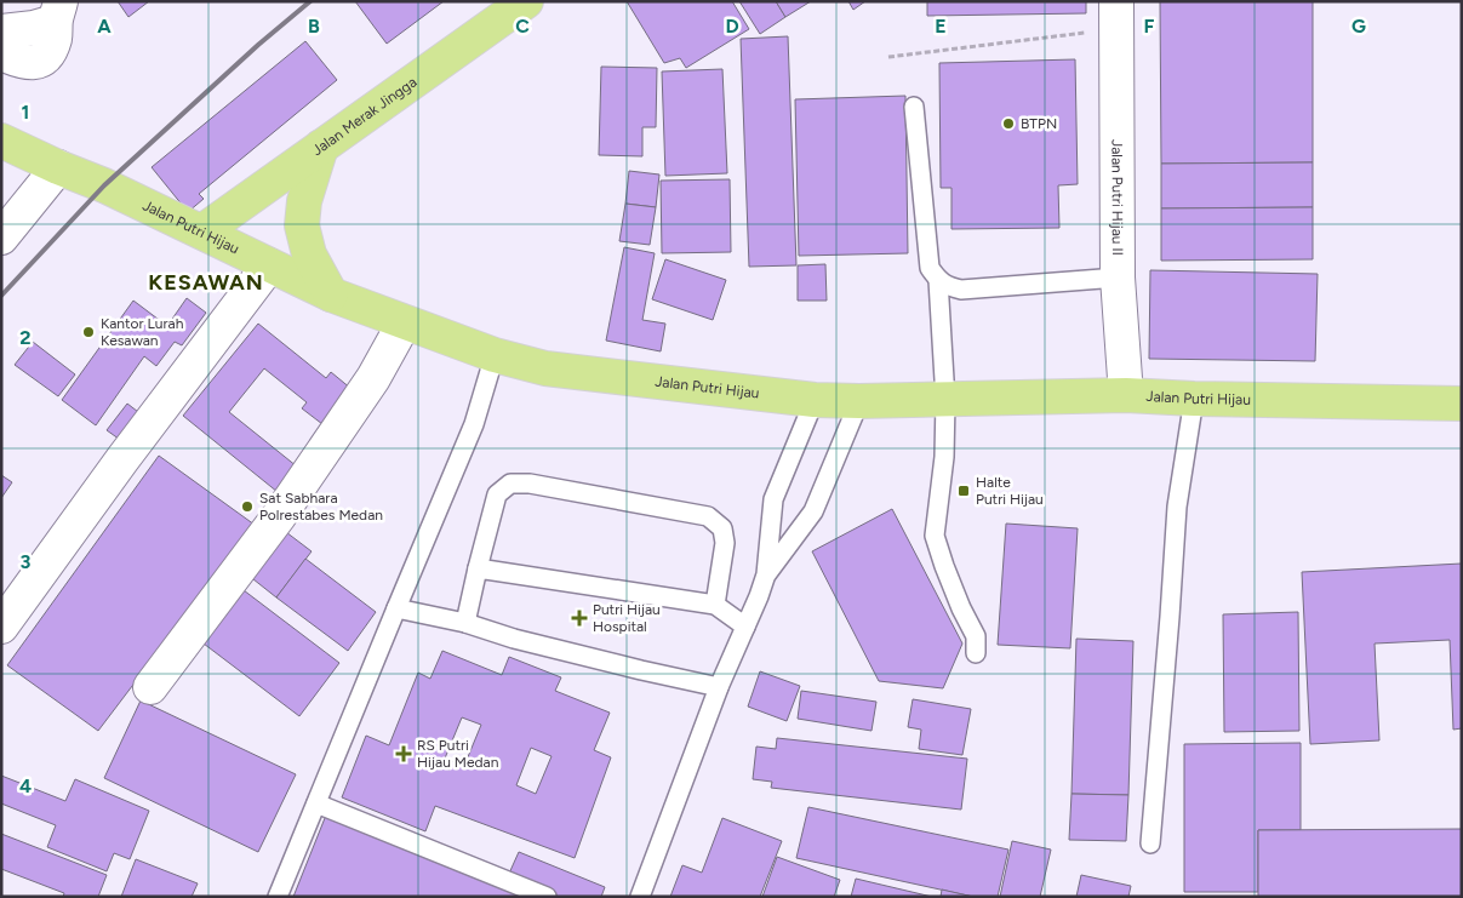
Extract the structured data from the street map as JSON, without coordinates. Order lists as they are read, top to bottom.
{
  "streets": {
    "main road": ["Jalan Merak Jingga", "Jalan Putri Hijau"],
    "street": ["Jalan Putri Hijau II"]
  },
  "crossings": [
    ["Jalan Merak Jingga", "Jalan Putri Hijau"],
    ["Jalan Putri Hijau II", "Jalan Putri Hijau"]
  ],
  "districts": ["KESAWAN"],
  "places": {
    "other": ["BTPN", "Kantor Lurah Kesawan", "Sat Sabhara Polrestabes Medan"],
    "transit": ["Halte Putri Hijau"],
    "health": ["Putri Hijau Hospital", "RS Putri Hijau Medan"]
  },
  "grid": {
    "columns": [
      "A",
      "B",
      "C",
      "D",
      "E",
      "F",
      "G"
    ],
    "rows": [
      "1",
      "2",
      "3",
      "4"
    ]
  }
}
